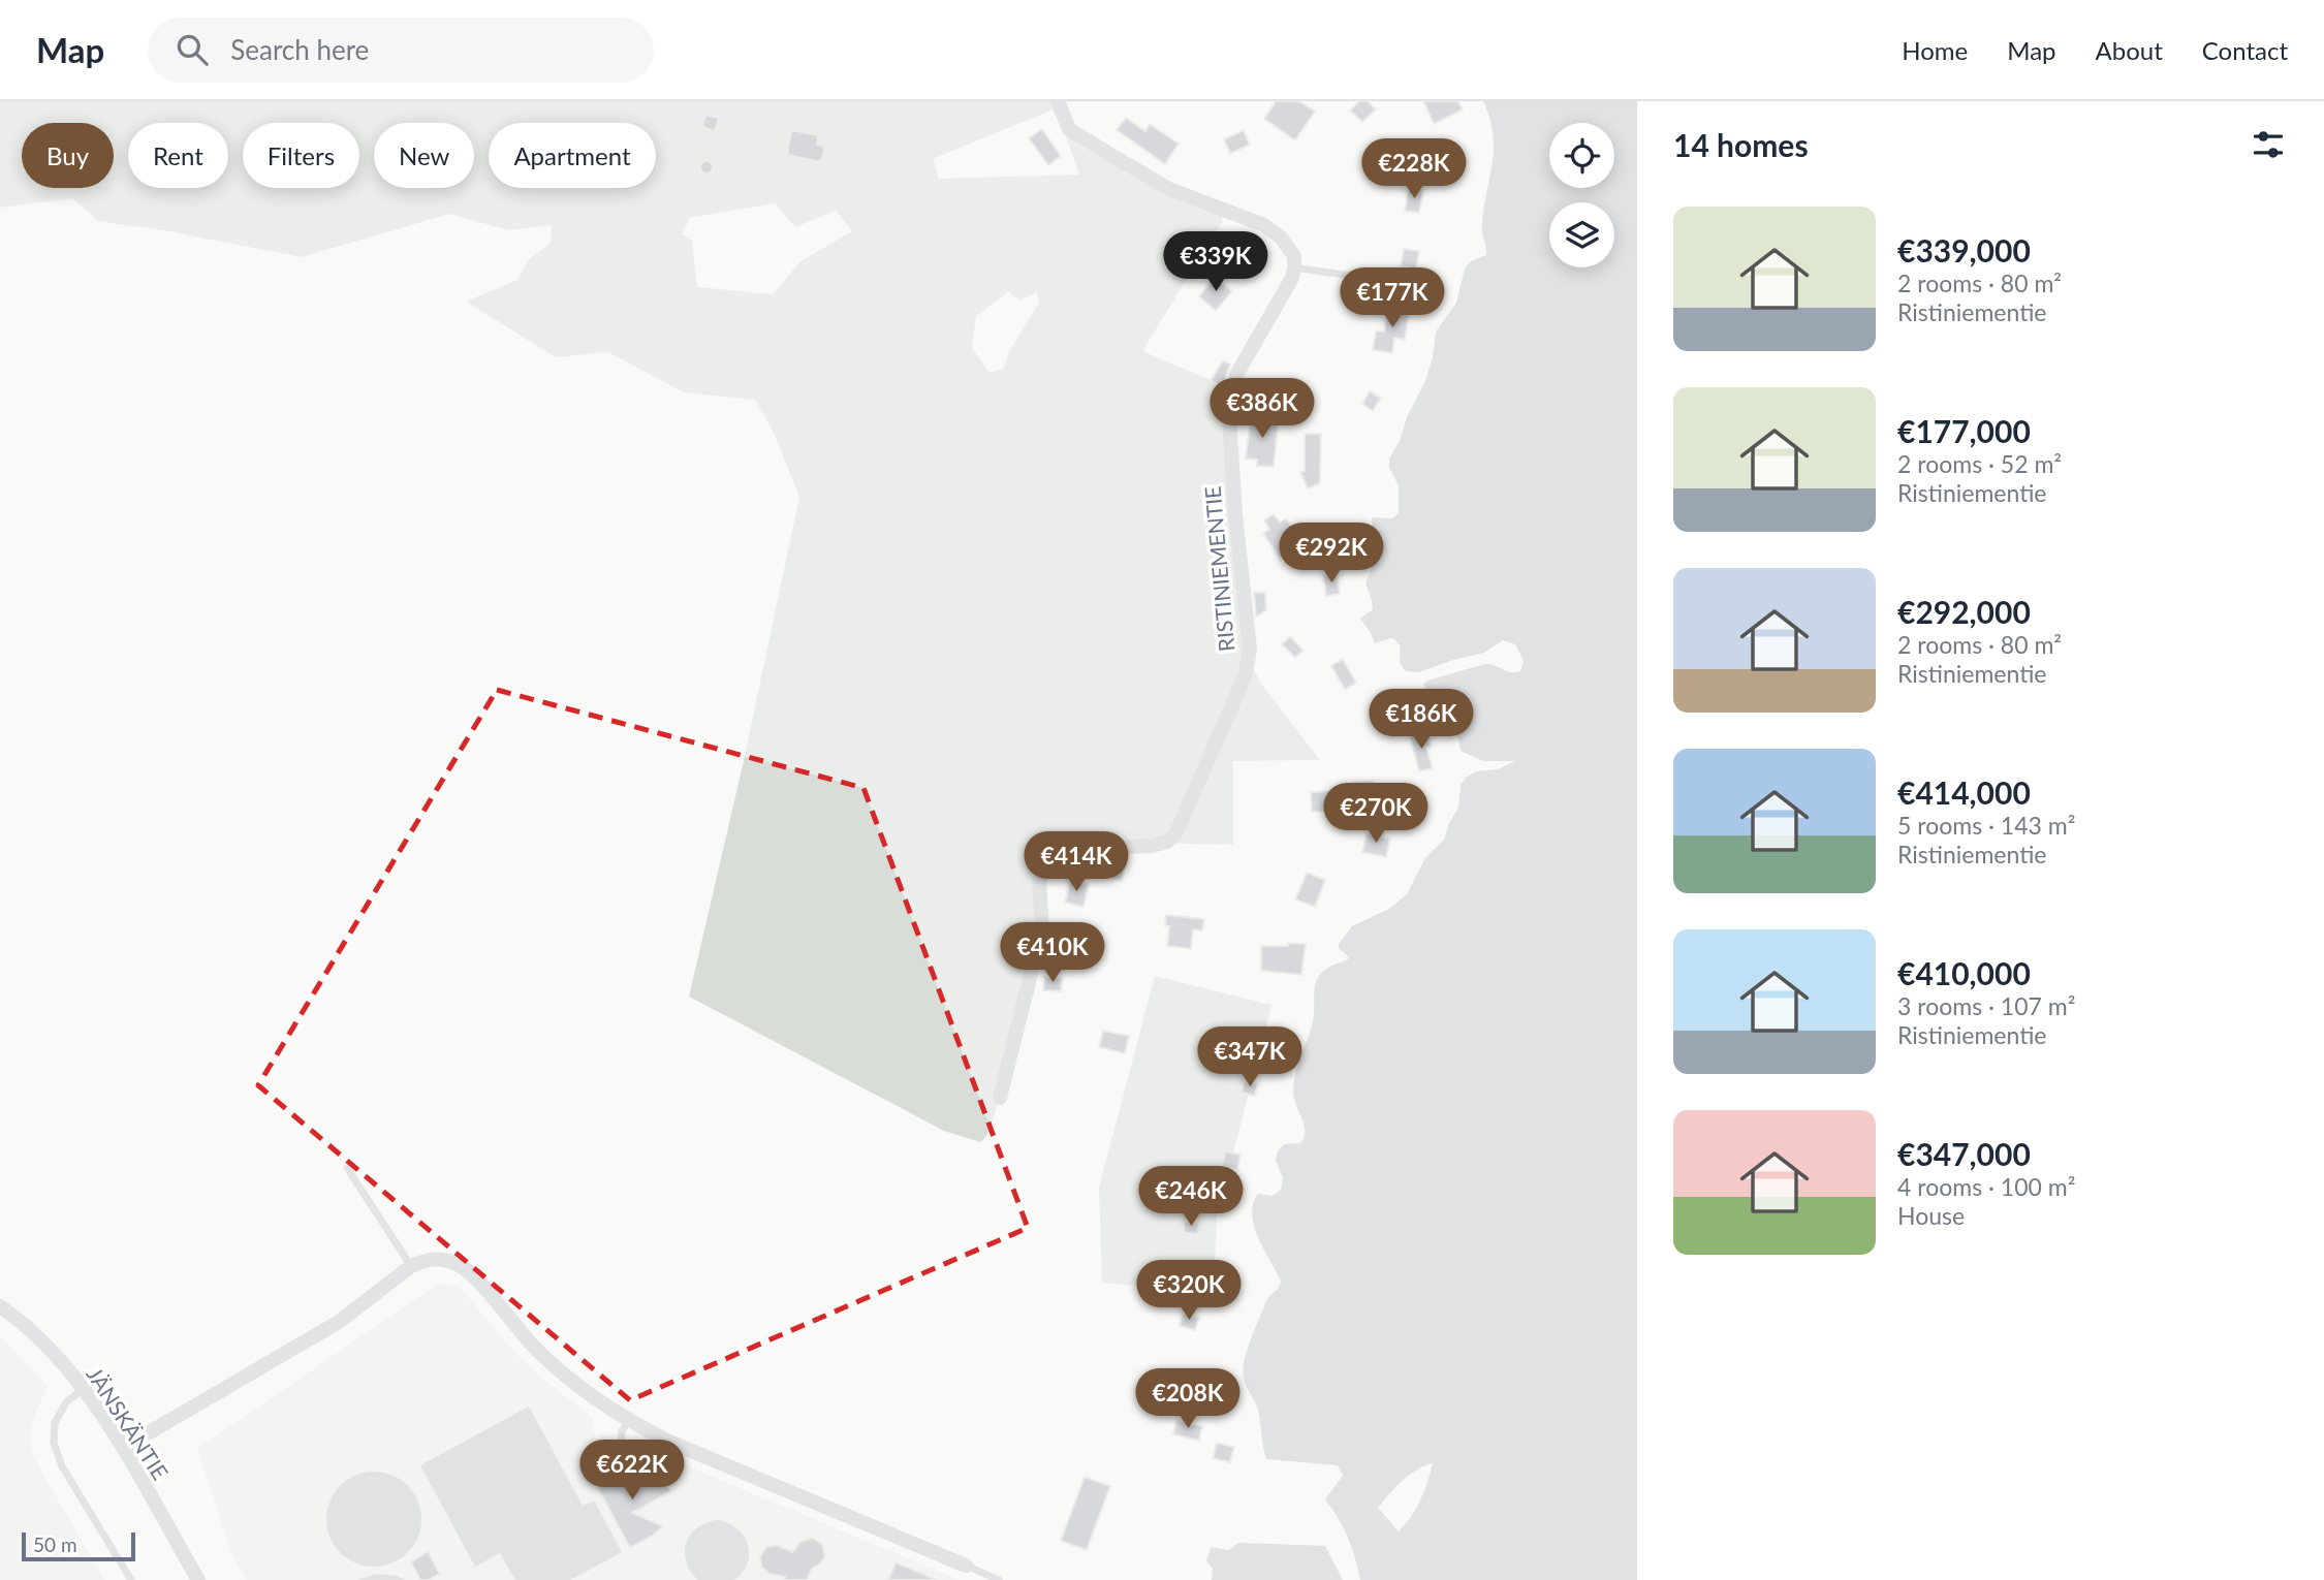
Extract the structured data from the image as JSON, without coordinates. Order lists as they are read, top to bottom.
{
  "streets": {
    "street": ["RISTINIEMENTIE", "JÄNSKÄNTIE"]
  },
  "scale_bar": "50 m",
  "page": {
    "header": "Map",
    "search": "Search here",
    "nav": [
      "Home",
      "Map",
      "About",
      "Contact"
    ],
    "heading": "14 homes",
    "chip": [
      "Buy",
      "Rent",
      "Filters",
      "New",
      "Apartment"
    ],
    "price": [
      "€228K",
      "€339K",
      "€177K",
      "€386K",
      "€292K",
      "€186K",
      "€270K",
      "€414K",
      "€410K",
      "€347K",
      "€246K",
      "€320K",
      "€208K",
      "€622K"
    ],
    "list": [
      {
        "name": "€339,000",
        "note": "2 rooms · 80 m² · Ristiniementie"
      },
      {
        "name": "€177,000",
        "note": "2 rooms · 52 m² · Ristiniementie"
      },
      {
        "name": "€292,000",
        "note": "2 rooms · 80 m² · Ristiniementie"
      },
      {
        "name": "€414,000",
        "note": "5 rooms · 143 m² · Ristiniementie"
      },
      {
        "name": "€410,000",
        "note": "3 rooms · 107 m² · Ristiniementie"
      },
      {
        "name": "€347,000",
        "note": "4 rooms · 100 m² · House"
      }
    ],
    "scale": "50 m"
  }
}
